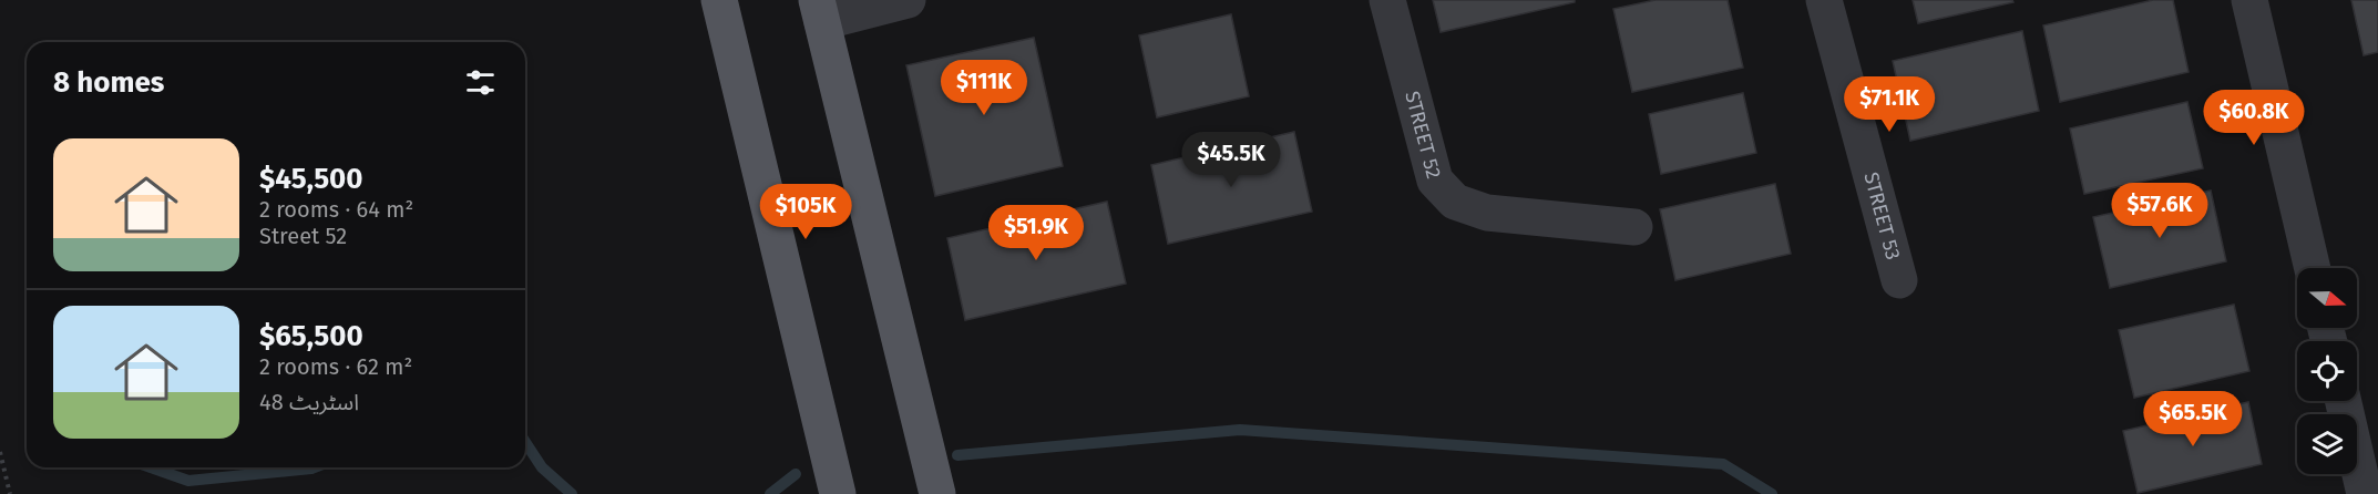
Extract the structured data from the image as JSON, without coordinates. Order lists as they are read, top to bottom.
{
  "streets": {
    "street": ["STREET 52", "STREET 53"]
  },
  "north": "right",
  "page": {
    "heading": "8 homes",
    "price": [
      "$111K",
      "$71.1K",
      "$60.8K",
      "$45.5K",
      "$57.6K",
      "$105K",
      "$51.9K",
      "$65.5K"
    ],
    "list": [
      {
        "name": "$45,500",
        "note": "2 rooms · 64 m² · Street 52"
      },
      {
        "name": "$65,500",
        "note": "2 rooms · 62 m² · اسٹریٹ 48"
      }
    ]
  }
}
